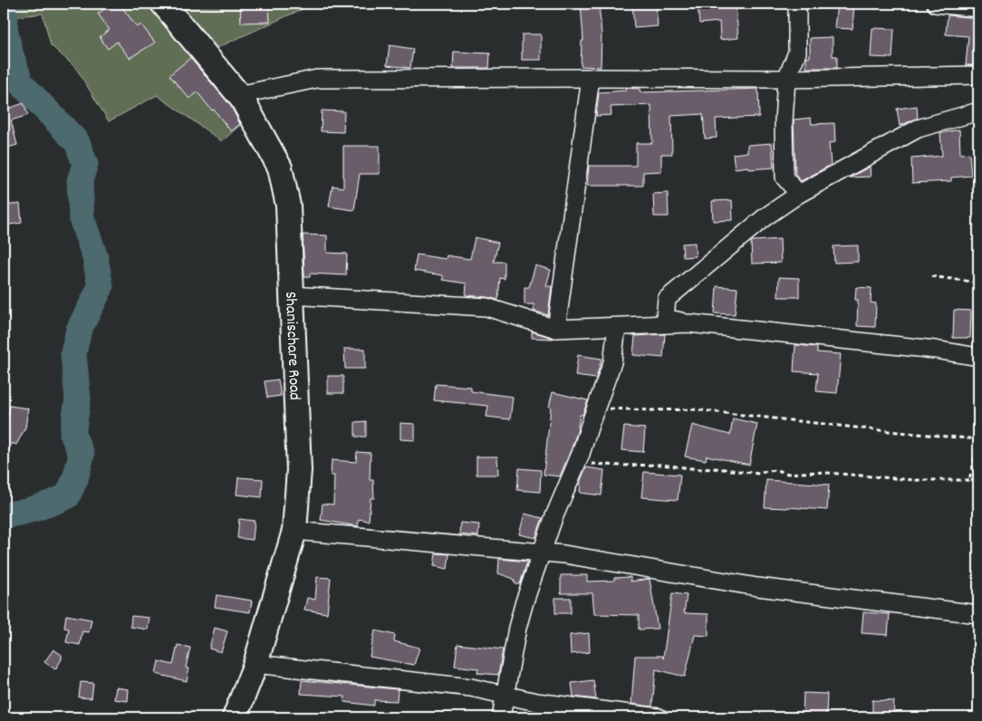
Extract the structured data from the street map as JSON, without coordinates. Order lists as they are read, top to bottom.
{
  "streets": {
    "street": ["Shanischare Road"]
  }
}
